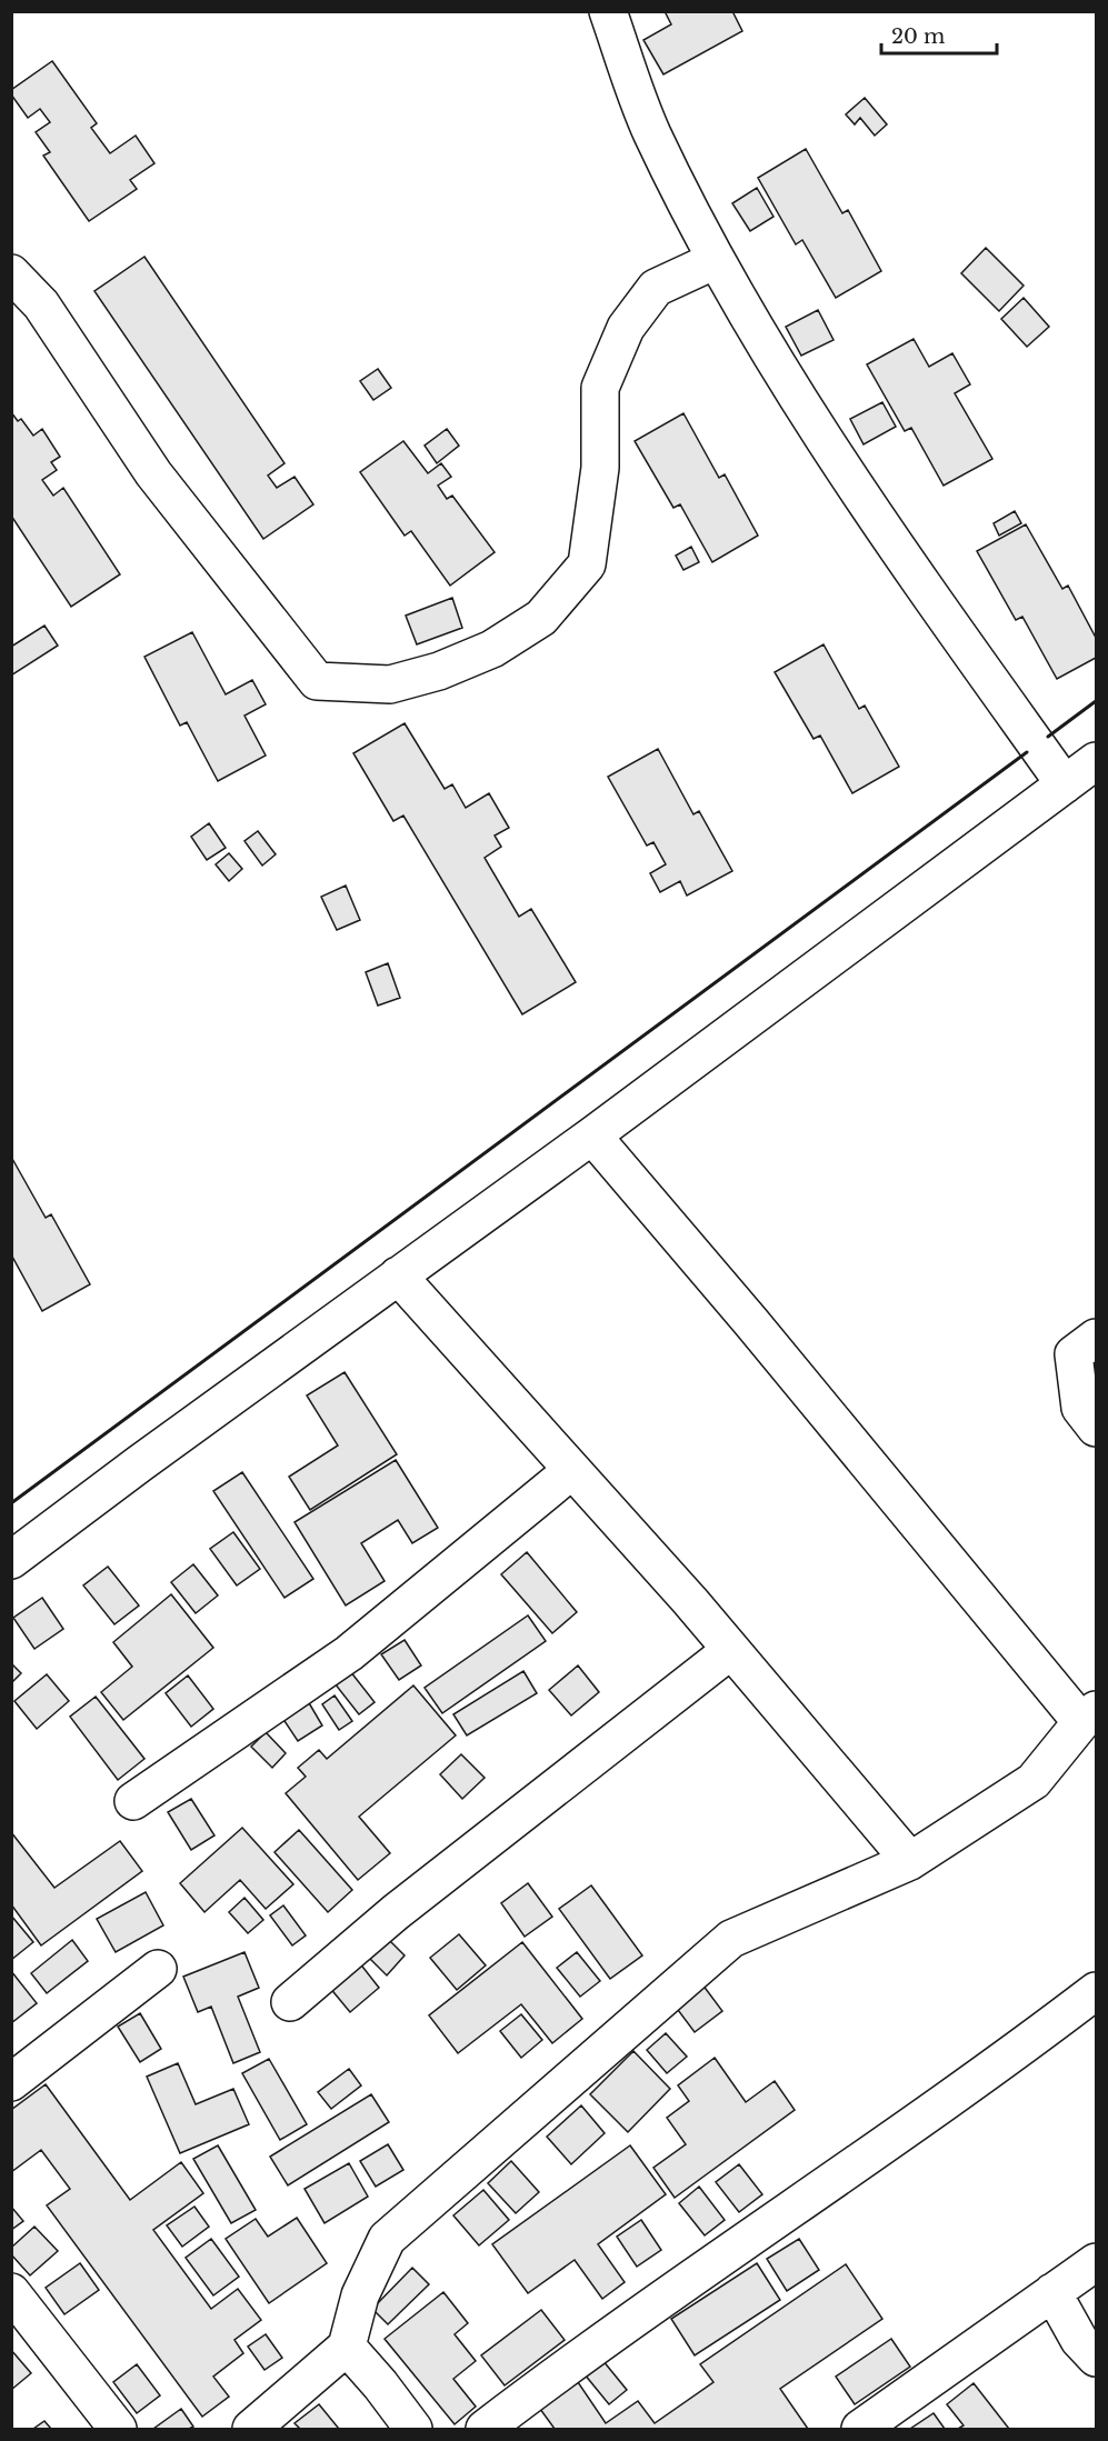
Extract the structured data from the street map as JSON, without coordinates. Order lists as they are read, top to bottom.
{
  "scale_bar": "20 m"
}
